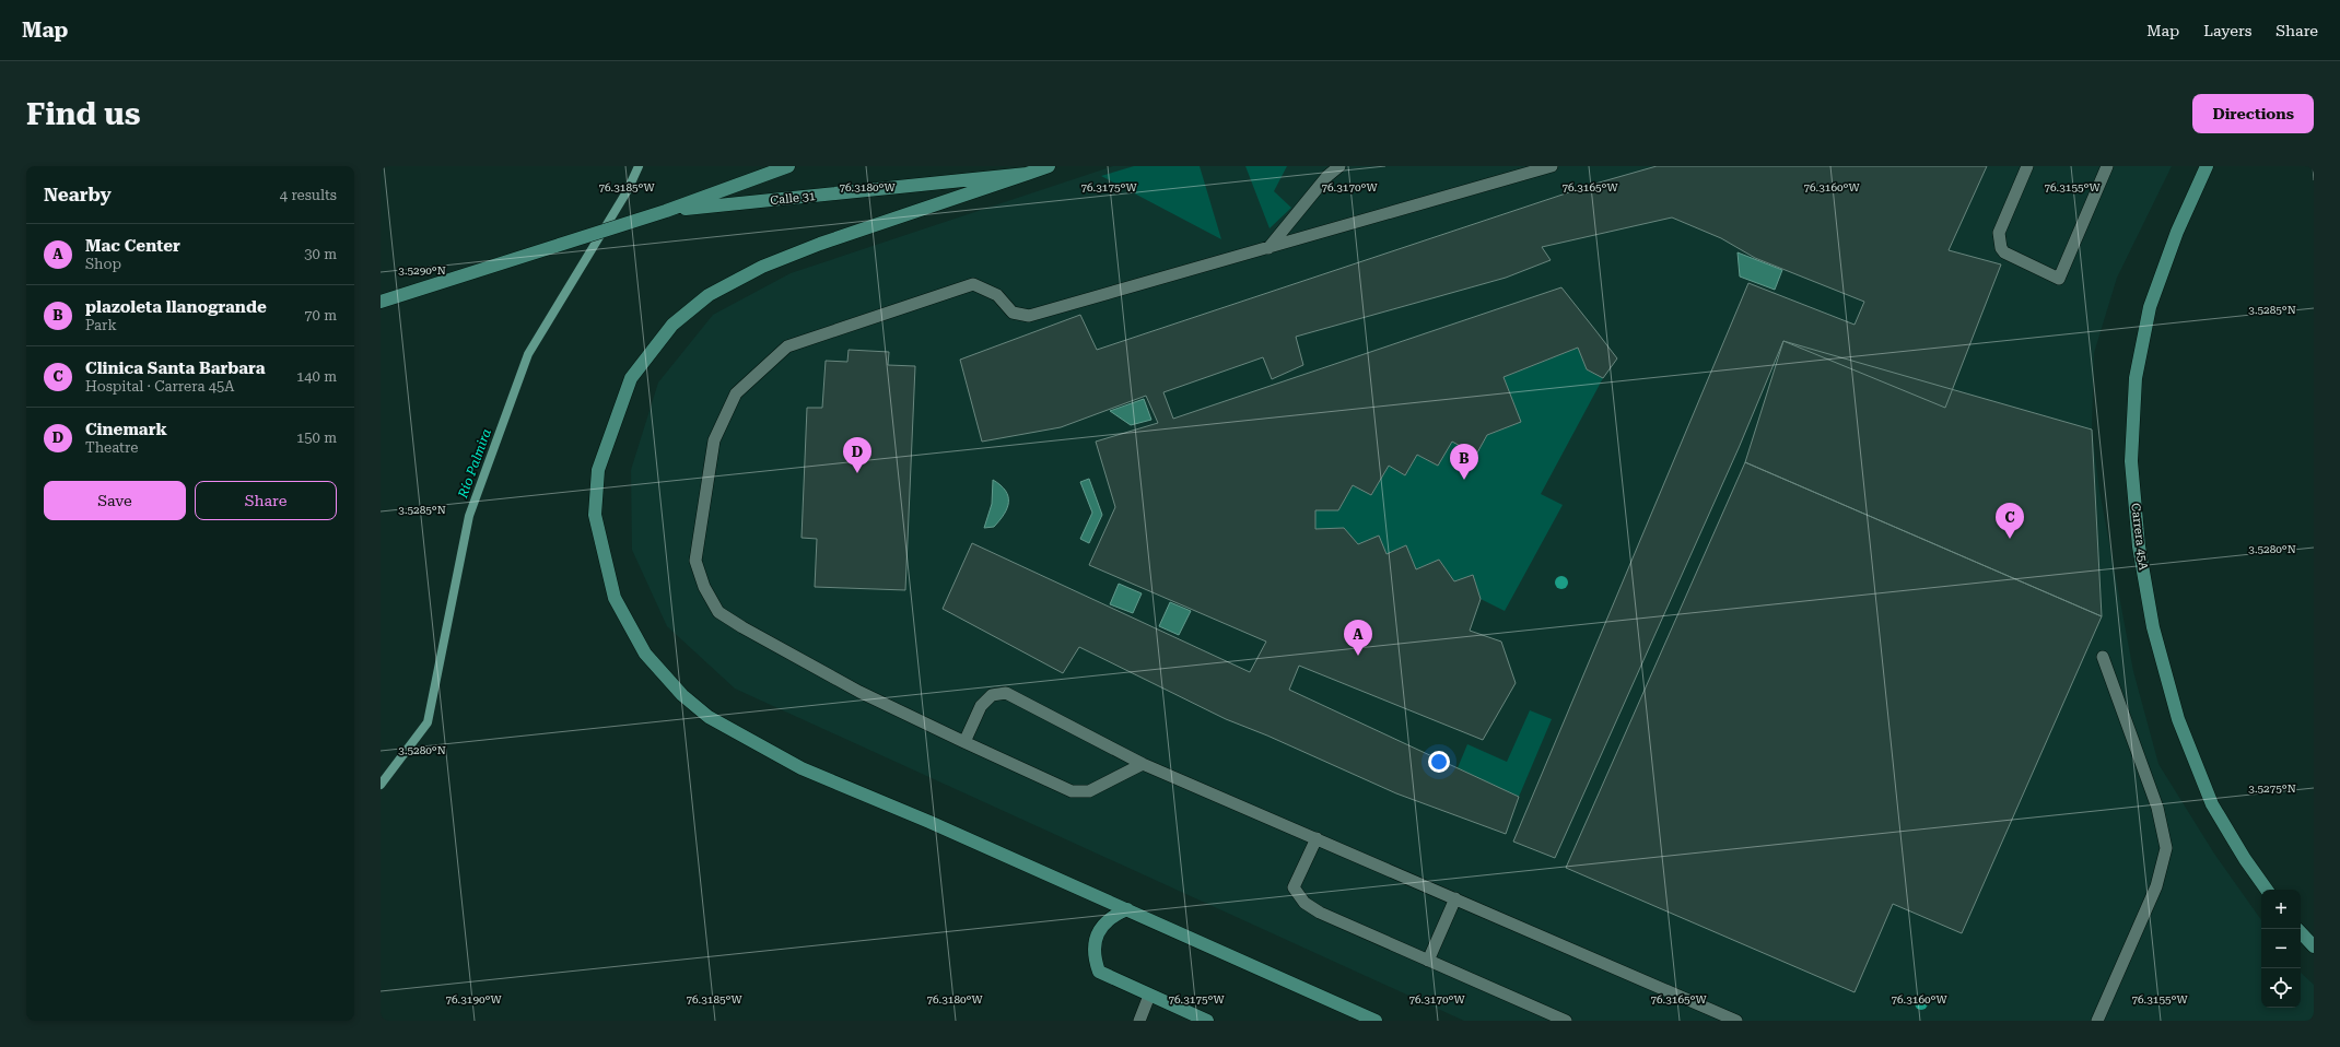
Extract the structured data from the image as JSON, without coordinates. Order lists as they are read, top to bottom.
{
  "streets": {
    "street": ["Calle 31", "Carrera 45A"]
  },
  "water": ["Río Palmira"],
  "page": {
    "header": "Map",
    "nav": ["Map", "Layers", "Share"],
    "buttons": [
      "Directions",
      ["Save", "Share"]
    ],
    "title": "Find us",
    "heading": ["Nearby", "4 results"],
    "list": [
      {
        "mark": "A",
        "name": "Mac Center",
        "note": "Shop",
        "value": "30 m"
      },
      {
        "mark": "B",
        "name": "plazoleta llanogrande",
        "note": "Park",
        "value": "70 m"
      },
      {
        "mark": "C",
        "name": "Clinica Santa Barbara",
        "note": "Hospital · Carrera 45A",
        "value": "140 m"
      },
      {
        "mark": "D",
        "name": "Cinemark",
        "note": "Theatre",
        "value": "150 m"
      }
    ],
    "pins": [
      "D",
      "B",
      "C",
      "A"
    ],
    "map_buttons": ["+", "−"]
  },
  "coordinates": [
    "76.3185°W",
    "76.3180°W",
    "76.3175°W",
    "76.3170°W",
    "76.3165°W",
    "76.3160°W",
    "76.3155°W",
    "3.5290°N",
    "3.5285°N",
    "3.5280°N",
    "3.5275°N",
    "76.3190°W"
  ]
}
